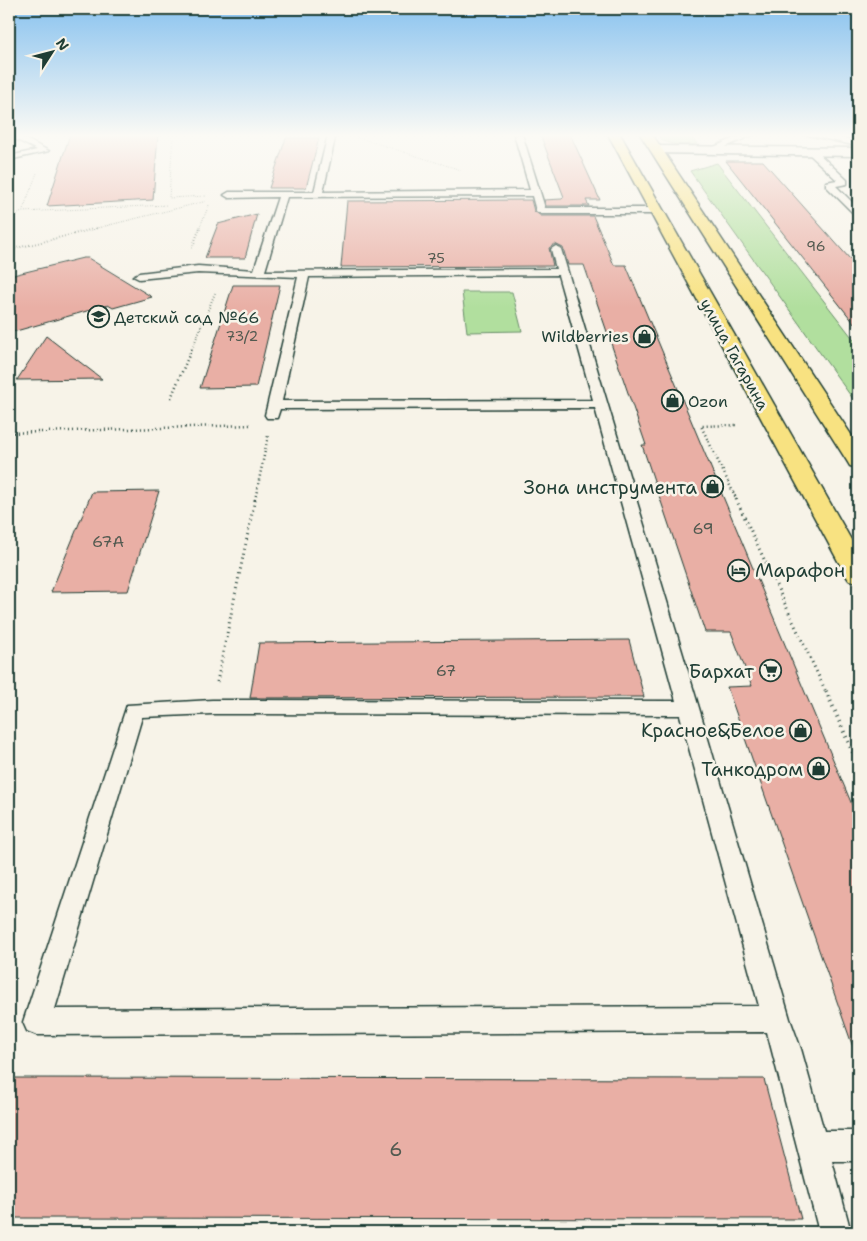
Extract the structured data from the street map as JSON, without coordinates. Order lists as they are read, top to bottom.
{
  "streets": {
    "main road": ["улица Гагарина"]
  },
  "places": {
    "school or university": ["Детский сад №66"],
    "shop": [
      "Wildberries",
      "Ozon",
      "Зона инструмента",
      "Красное&Белое",
      "Танкодром"
    ],
    "hotel": ["Марафон"],
    "supermarket": ["Бархат"]
  },
  "house_numbers": [
    "96",
    "75",
    "73/2",
    "69",
    "67А",
    "67",
    "6"
  ],
  "north": "top right"
}
